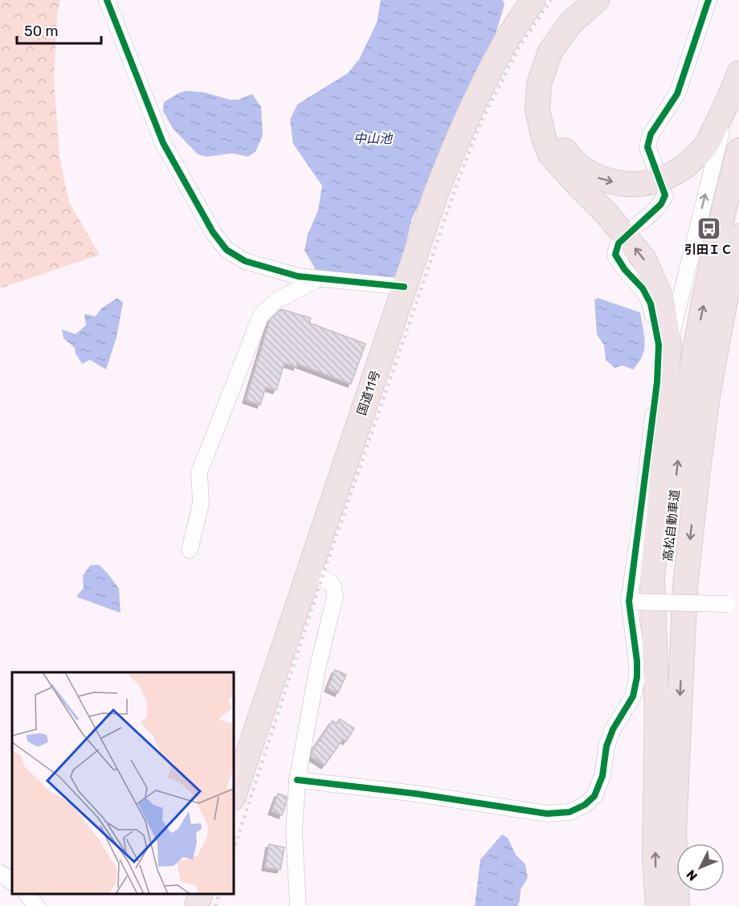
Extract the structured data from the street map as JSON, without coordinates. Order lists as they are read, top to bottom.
{
  "streets": {
    "highway": ["国道11号", "高松自動車道"]
  },
  "water": ["中山池"],
  "places": {
    "bus stop": ["引田ＩＣ"]
  },
  "scale_bar": "50 m",
  "north": "bottom left"
}
